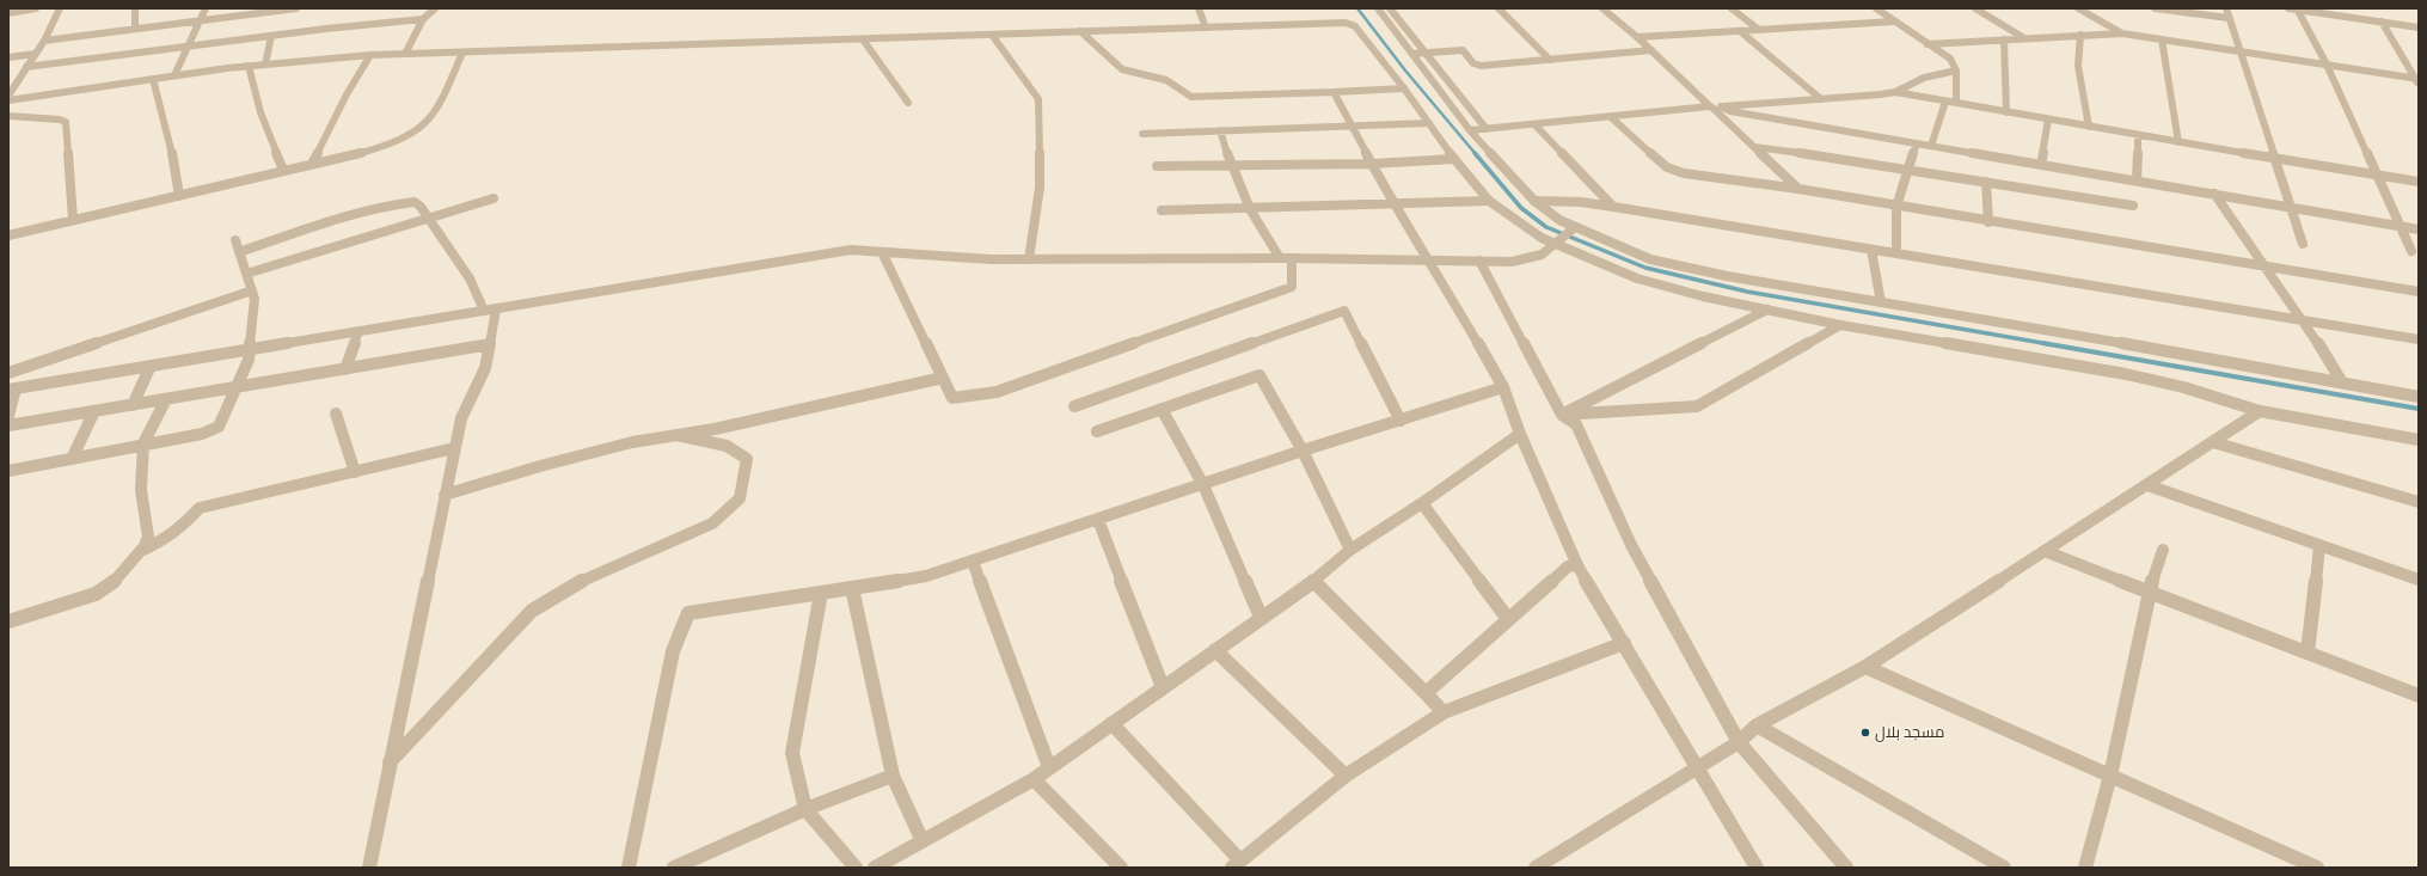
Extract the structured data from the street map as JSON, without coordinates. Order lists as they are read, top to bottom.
{
  "places": ["مسجد بلال"]
}
